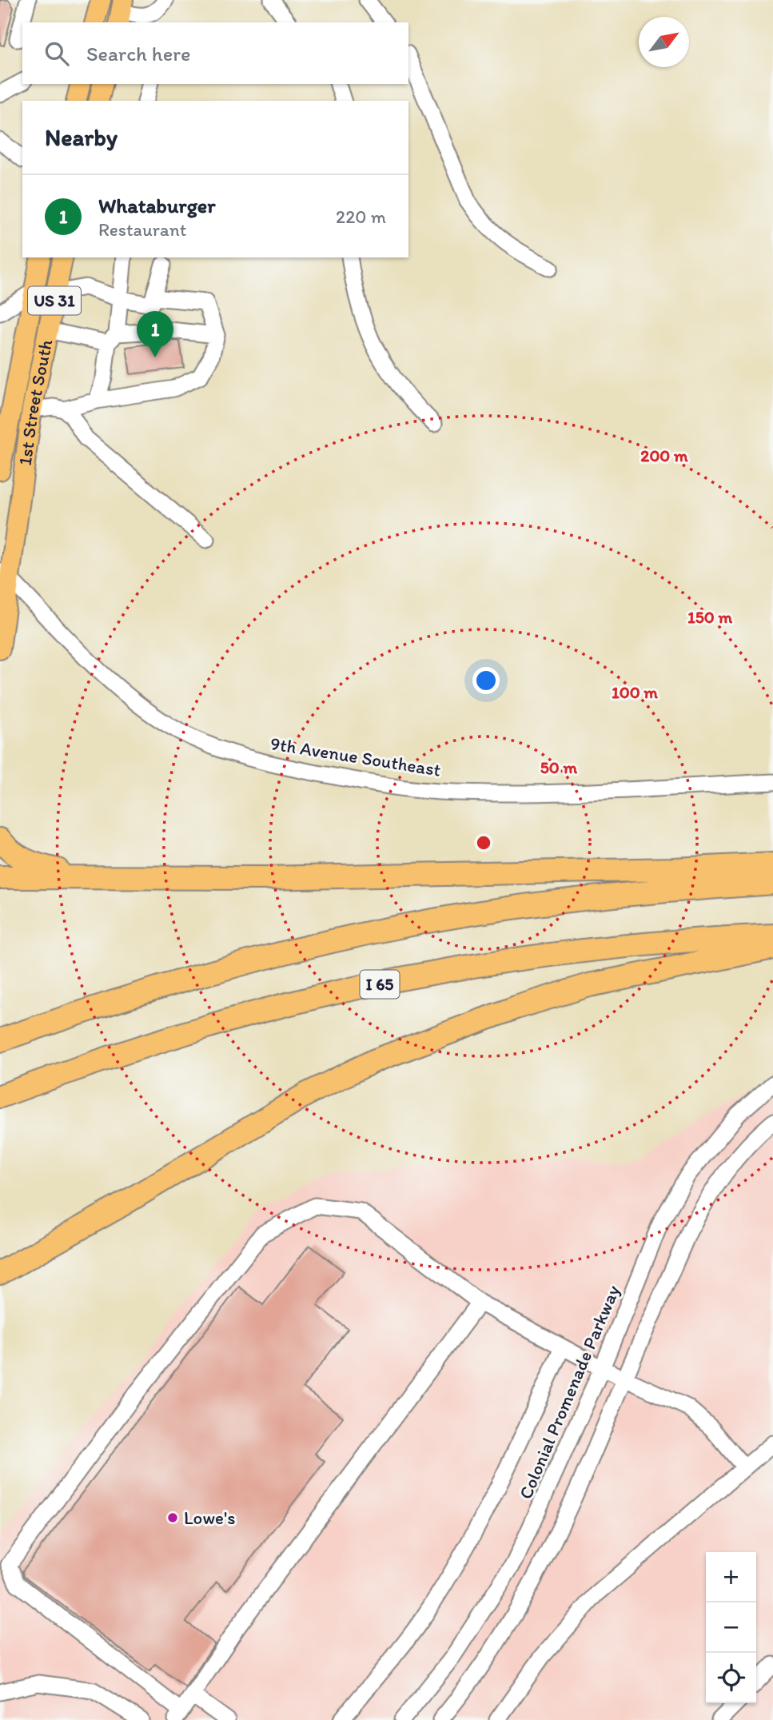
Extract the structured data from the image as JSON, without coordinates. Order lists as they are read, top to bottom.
{
  "streets": {
    "highway": ["I 65"],
    "main road": ["US 31", "1st Street South"],
    "street": ["9th Avenue Southeast", "Colonial Promenade Parkway"]
  },
  "crossings": [
    ["1st Street South", "9th Avenue Southeast"]
  ],
  "places": ["Lowe's"],
  "north": "top right",
  "page": {
    "search": "Search here",
    "heading": "Nearby",
    "list": [
      {
        "mark": "1",
        "name": "Whataburger",
        "note": "Restaurant",
        "value": "220 m"
      }
    ],
    "pins": "1",
    "map_buttons": ["+", "−"]
  },
  "rings": [
    "200 m",
    "150 m",
    "100 m",
    "50 m"
  ]
}
